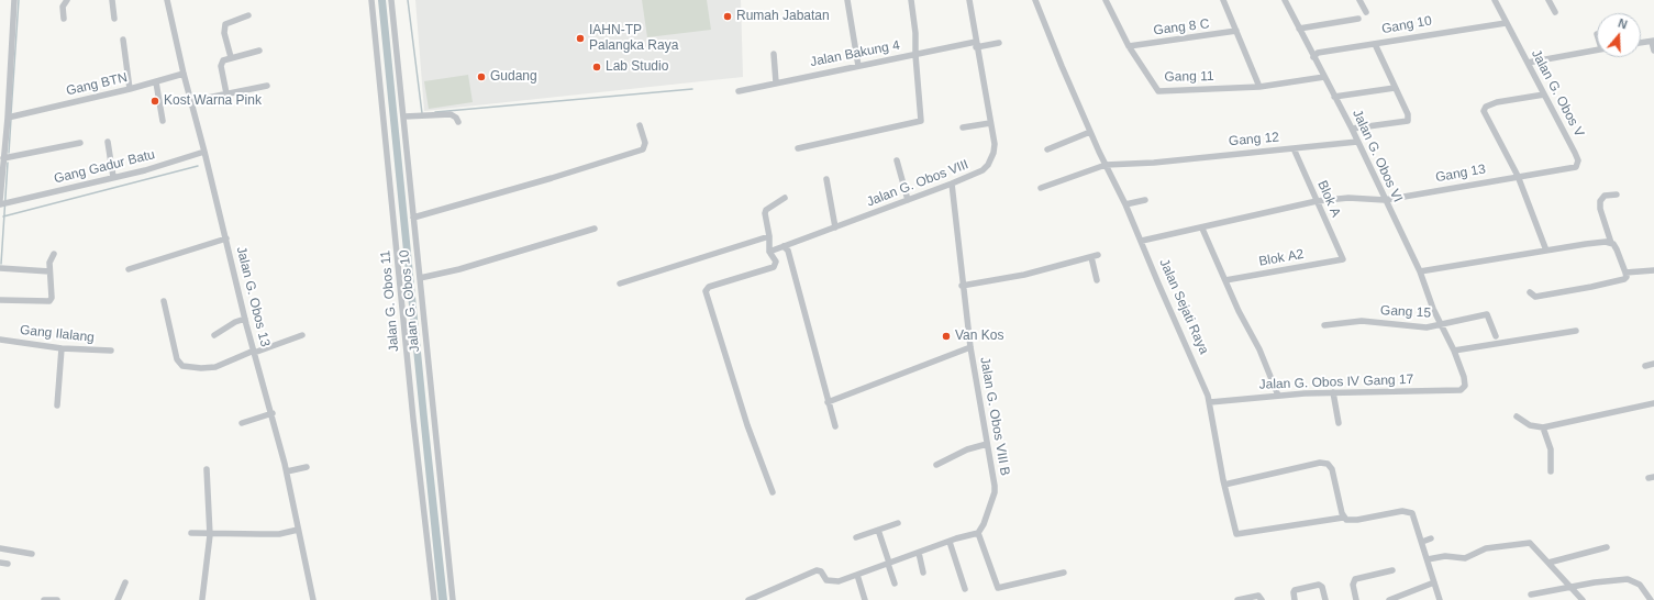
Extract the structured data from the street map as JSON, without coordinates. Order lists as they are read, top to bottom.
{
  "streets": {
    "street": [
      "Gang 10",
      "Gang 8 C",
      "Jalan Bakung 4",
      "Gang 11",
      "Gang BTN",
      "Jalan G. Obos V",
      "Gang 12",
      "Jalan G. Obos VI",
      "Gang Gadur Batu",
      "Gang 13",
      "Jalan G. Obos VIII",
      "Blok A",
      "Blok A2",
      "Jalan G. Obos 13",
      "Jalan G. Obos 11",
      "Jalan G. Obos 10",
      "Jalan Sejati Raya",
      "Gang 15",
      "Gang Ilalang",
      "Jalan G. Obos IV Gang 17",
      "Jalan G. Obos VIII B"
    ]
  },
  "crossings": [
    ["Gang 10", "Jalan G. Obos V"],
    ["Gang 10", "Jalan G. Obos VI"],
    ["Gang 8 C", "Gang 11"],
    ["Jalan Bakung 4", "Jalan G. Obos VIII"],
    ["Gang 11", "Jalan G. Obos VI"],
    ["Gang BTN", "Jalan G. Obos 13"],
    ["Jalan G. Obos V", "Gang 13"],
    ["Gang 12", "Jalan G. Obos VI"],
    ["Gang 12", "Blok A"],
    ["Gang 12", "Jalan Sejati Raya"],
    ["Jalan G. Obos VI", "Gang 13"],
    ["Jalan G. Obos VI", "Gang 15"],
    ["Jalan G. Obos VI", "Jalan G. Obos IV Gang 17"],
    ["Gang Gadur Batu", "Jalan G. Obos 13"],
    ["Gang 13", "Blok A"],
    ["Gang 13", "Jalan Sejati Raya"],
    ["Jalan G. Obos VIII", "Jalan G. Obos VIII B"],
    ["Blok A", "Blok A2"],
    ["Jalan Sejati Raya", "Jalan G. Obos IV Gang 17"]
  ],
  "places": [
    "Rumah Jabatan",
    "IAHN-TP Palangka Raya",
    "Lab Studio",
    "Gudang",
    "Kost Warna Pink",
    "Van Kos"
  ],
  "north": "top"
}
